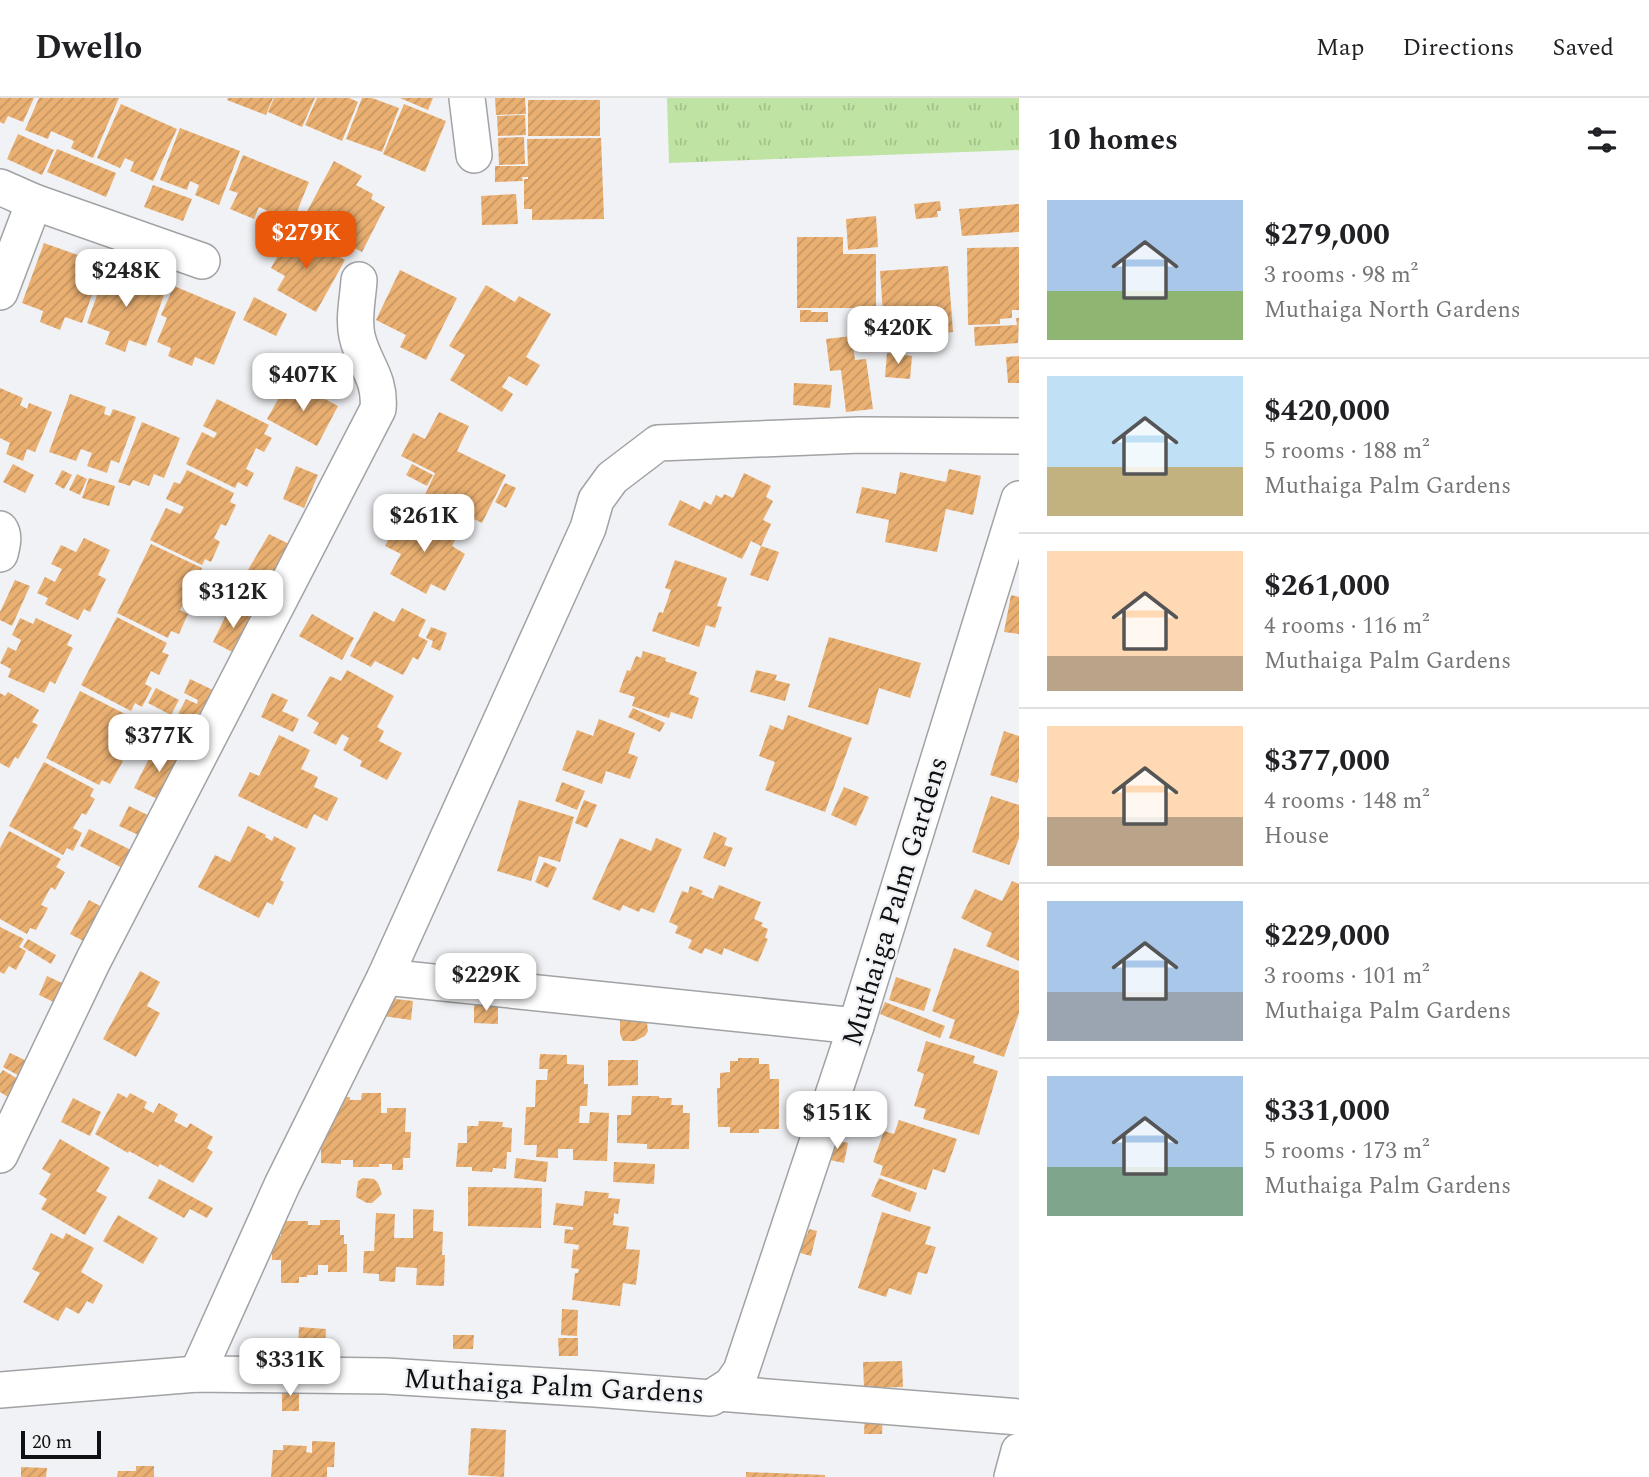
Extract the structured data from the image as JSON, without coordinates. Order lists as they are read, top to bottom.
{
  "streets": {
    "street": ["Muthaiga Palm Gardens"]
  },
  "scale_bar": "20 m",
  "page": {
    "header": "Dwello",
    "nav": ["Map", "Directions", "Saved"],
    "heading": "10 homes",
    "list": [
      {
        "name": "$279,000",
        "note": "3 rooms · 98 m² · Muthaiga North Gardens"
      },
      {
        "name": "$420,000",
        "note": "5 rooms · 188 m² · Muthaiga Palm Gardens"
      },
      {
        "name": "$261,000",
        "note": "4 rooms · 116 m² · Muthaiga Palm Gardens"
      },
      {
        "name": "$377,000",
        "note": "4 rooms · 148 m² · House"
      },
      {
        "name": "$229,000",
        "note": "3 rooms · 101 m² · Muthaiga Palm Gardens"
      },
      {
        "name": "$331,000",
        "note": "5 rooms · 173 m² · Muthaiga Palm Gardens"
      }
    ],
    "price": [
      "$279K",
      "$248K",
      "$420K",
      "$407K",
      "$261K",
      "$312K",
      "$377K",
      "$229K",
      "$151K",
      "$331K"
    ],
    "scale": "20 m"
  }
}
